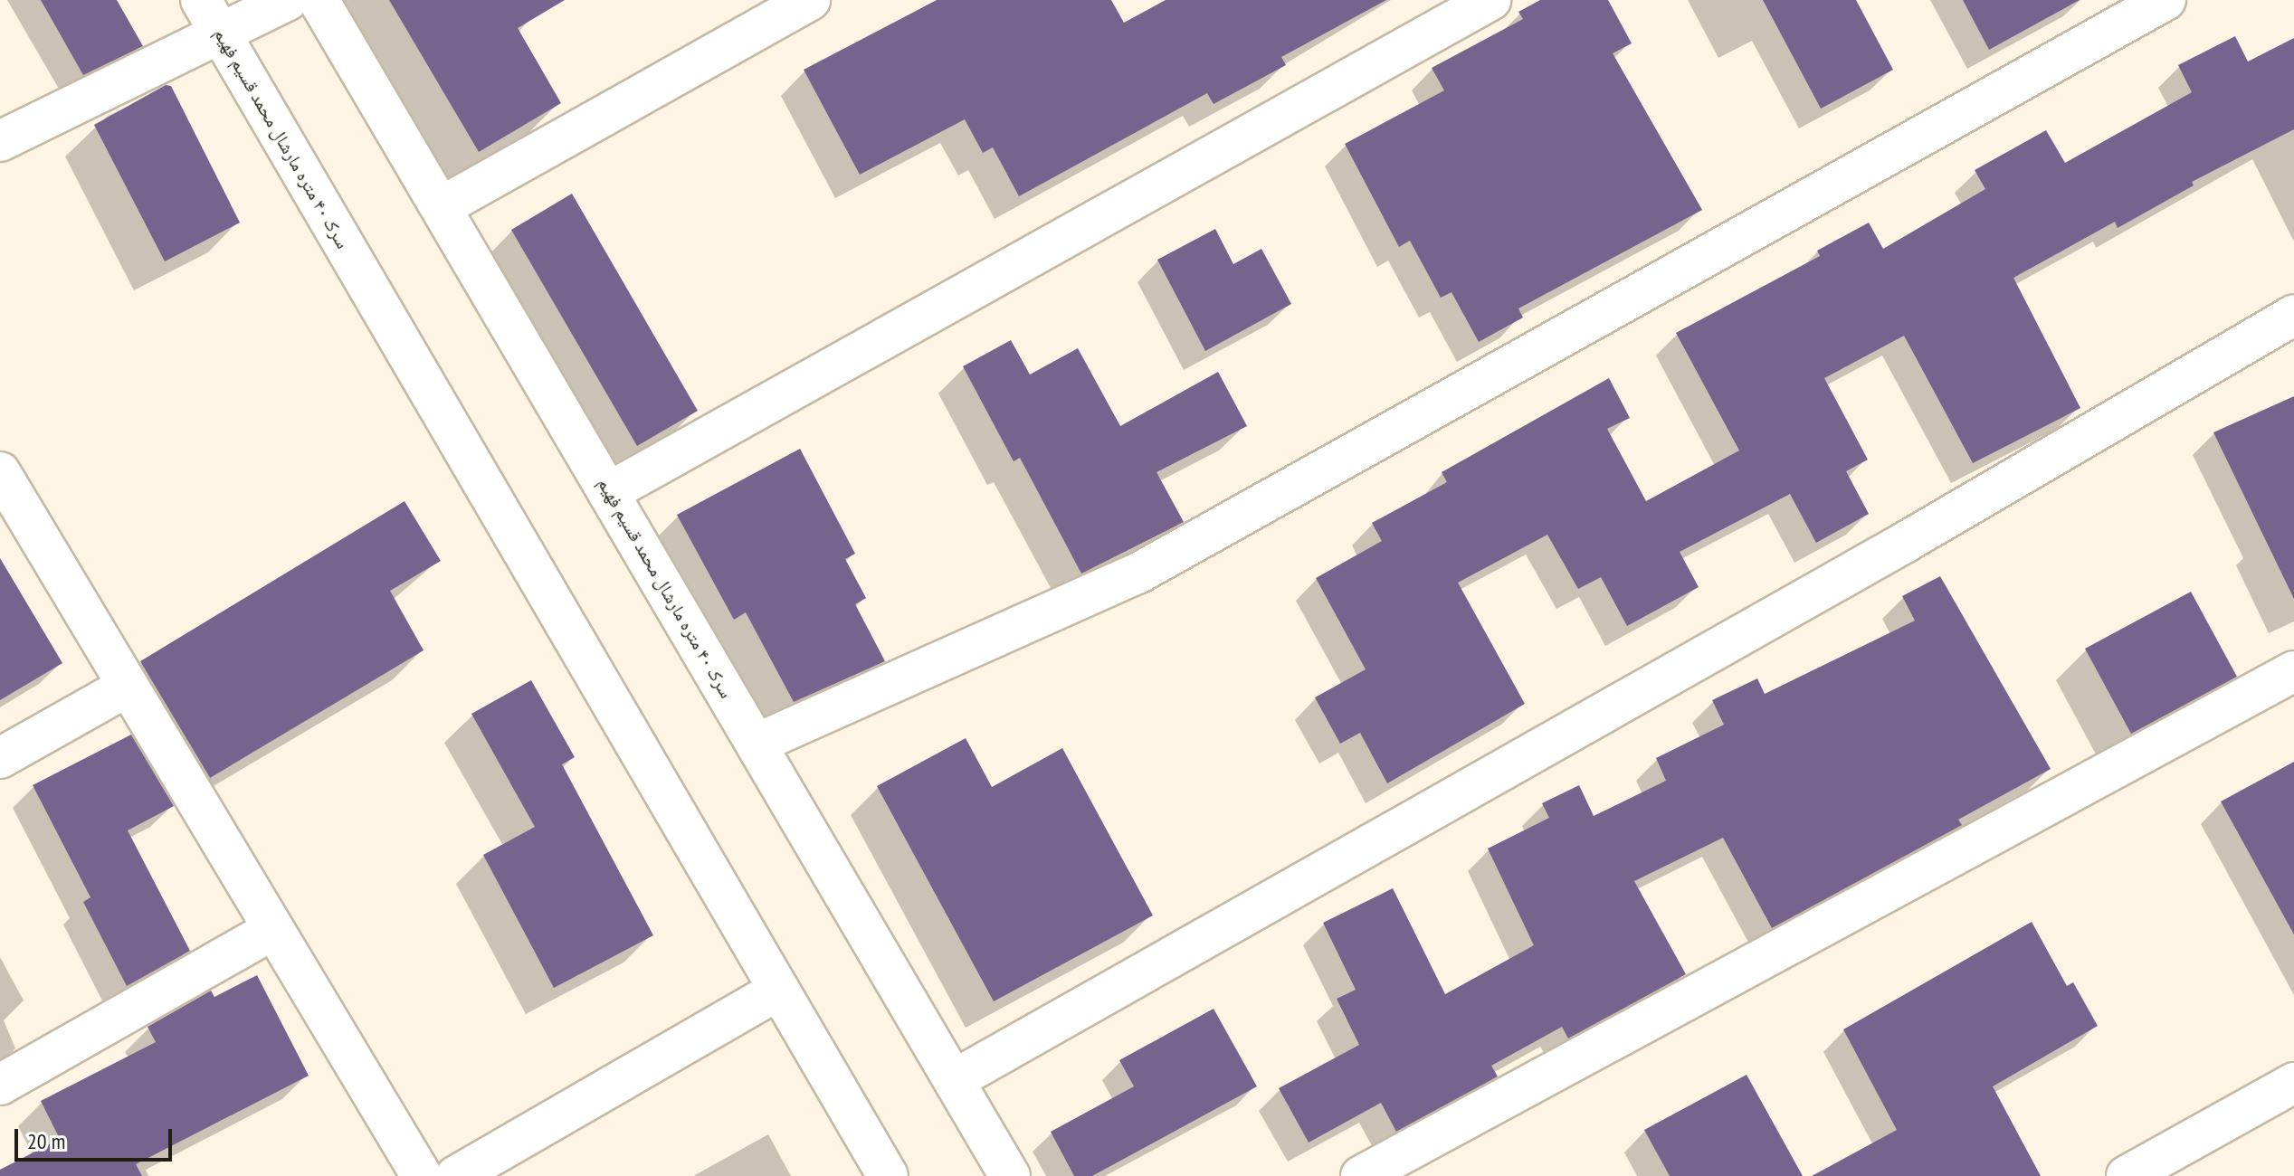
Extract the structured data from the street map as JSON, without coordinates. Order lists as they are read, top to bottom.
{
  "streets": {
    "street": ["سرک ۴۰ متره مارشال محمد قسیم فهیم"]
  },
  "scale_bar": "20 m"
}
